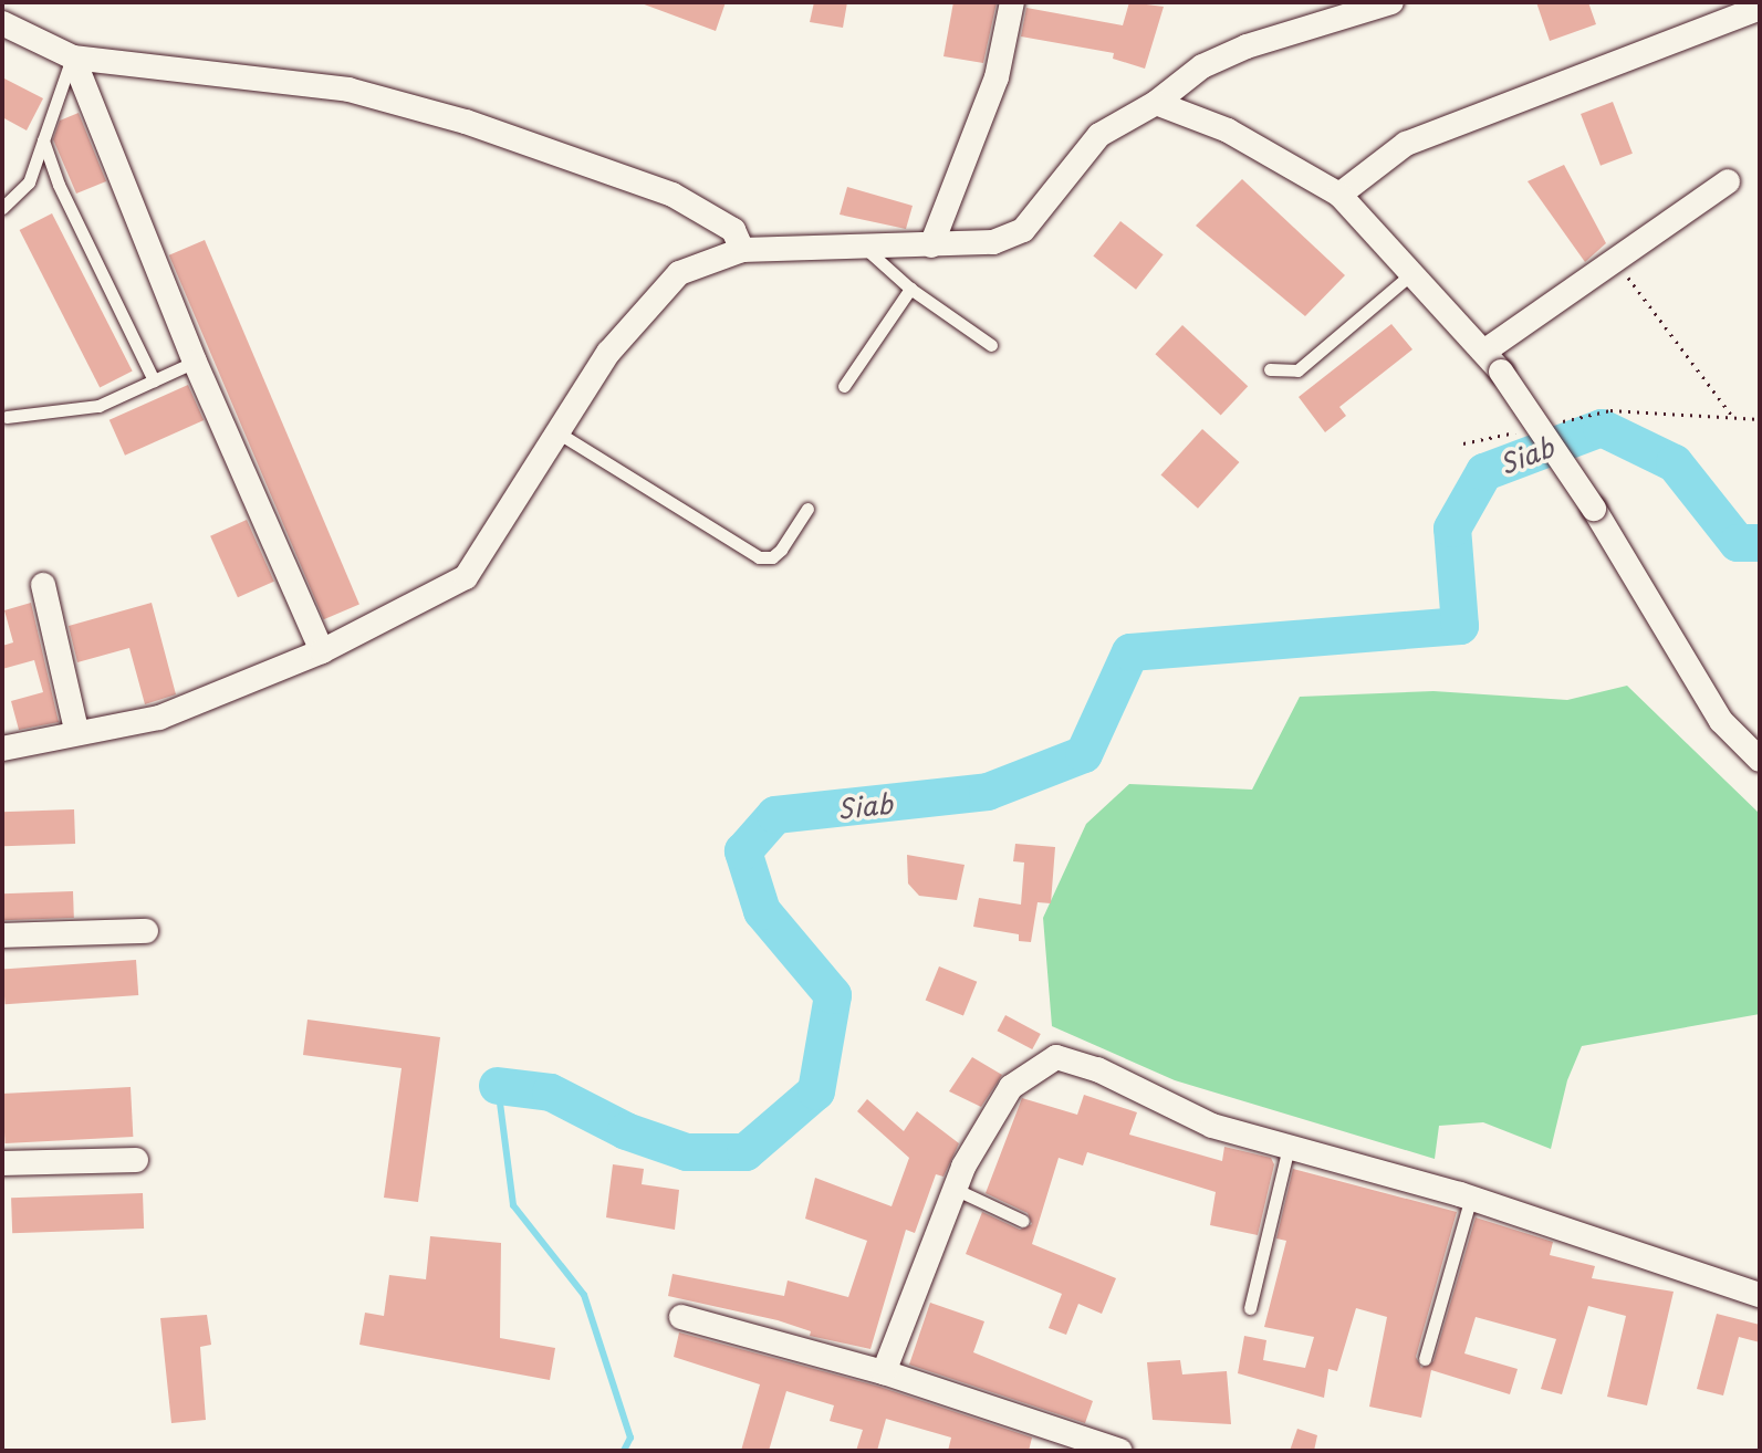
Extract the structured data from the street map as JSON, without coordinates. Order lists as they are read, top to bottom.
{
  "water": ["Siab"]
}
